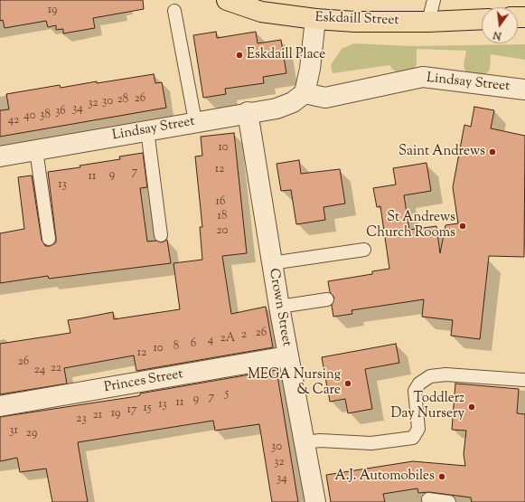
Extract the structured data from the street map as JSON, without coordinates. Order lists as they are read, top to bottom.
{
  "streets": {
    "main road": ["Eskdaill Street"],
    "street": ["Lindsay Street", "Crown Street", "Princes Street"]
  },
  "crossings": [
    ["Lindsay Street", "Crown Street"],
    ["Crown Street", "Princes Street"]
  ],
  "places": [
    "Eskdaill Place",
    "Saint Andrews",
    "St Andrews Church Rooms",
    "MEGA Nursing & Care",
    "Toddlerz Day Nursery",
    "A.J. Automobiles"
  ],
  "house_numbers": [
    "19",
    "26",
    "28",
    "30",
    "32",
    "34",
    "36",
    "38",
    "40",
    "42",
    "10",
    "12",
    "7",
    "9",
    "11",
    "13",
    "16",
    "18",
    "20",
    "26",
    "2",
    "2A",
    "4",
    "6",
    "8",
    "10",
    "12",
    "26",
    "22",
    "24",
    "5",
    "7",
    "9",
    "11",
    "13",
    "15",
    "17",
    "19",
    "21",
    "23",
    "31",
    "29",
    "30",
    "32",
    "34"
  ],
  "north": "bottom"
}
